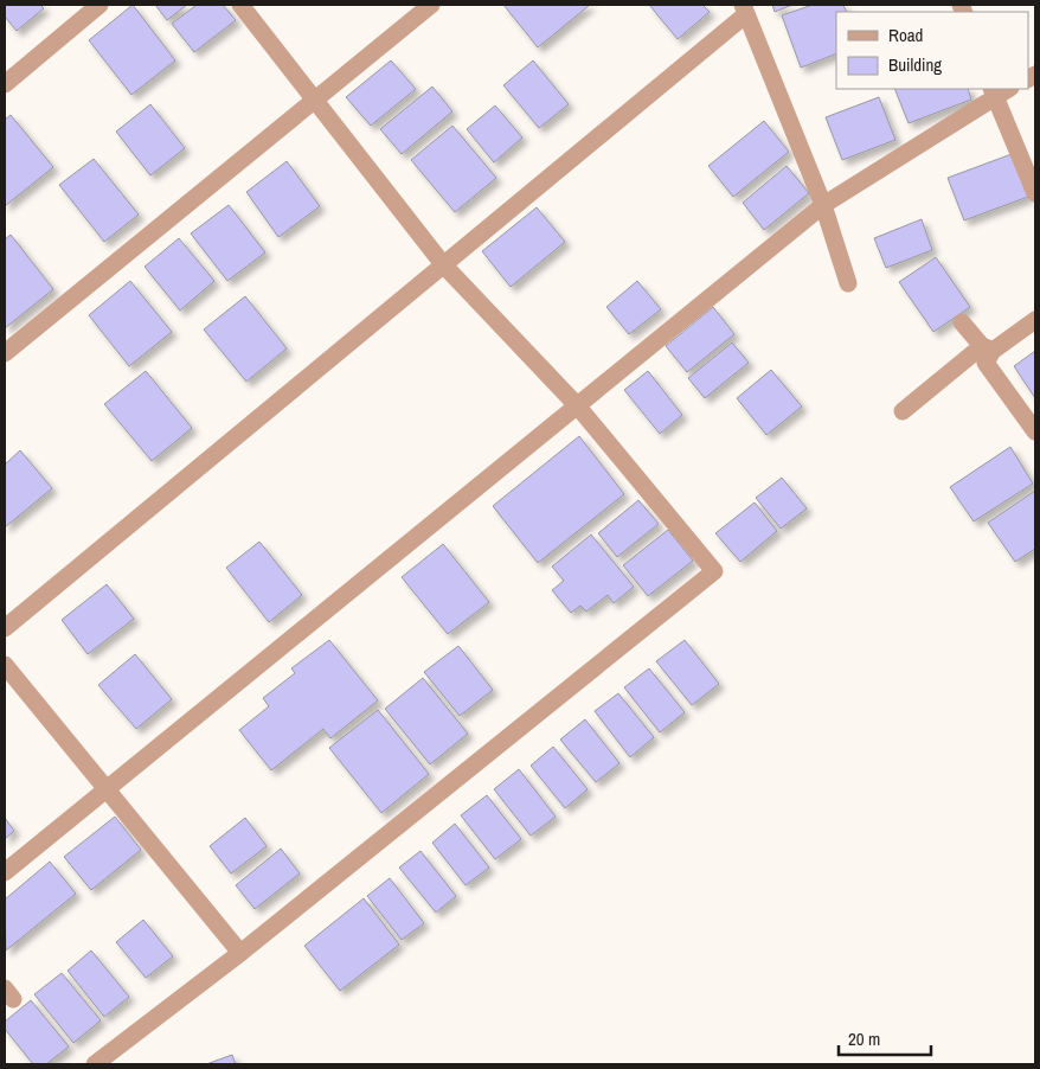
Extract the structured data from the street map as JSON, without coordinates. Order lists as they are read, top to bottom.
{
  "legend": ["Road", "Building"],
  "scale_bar": "20 m"
}
